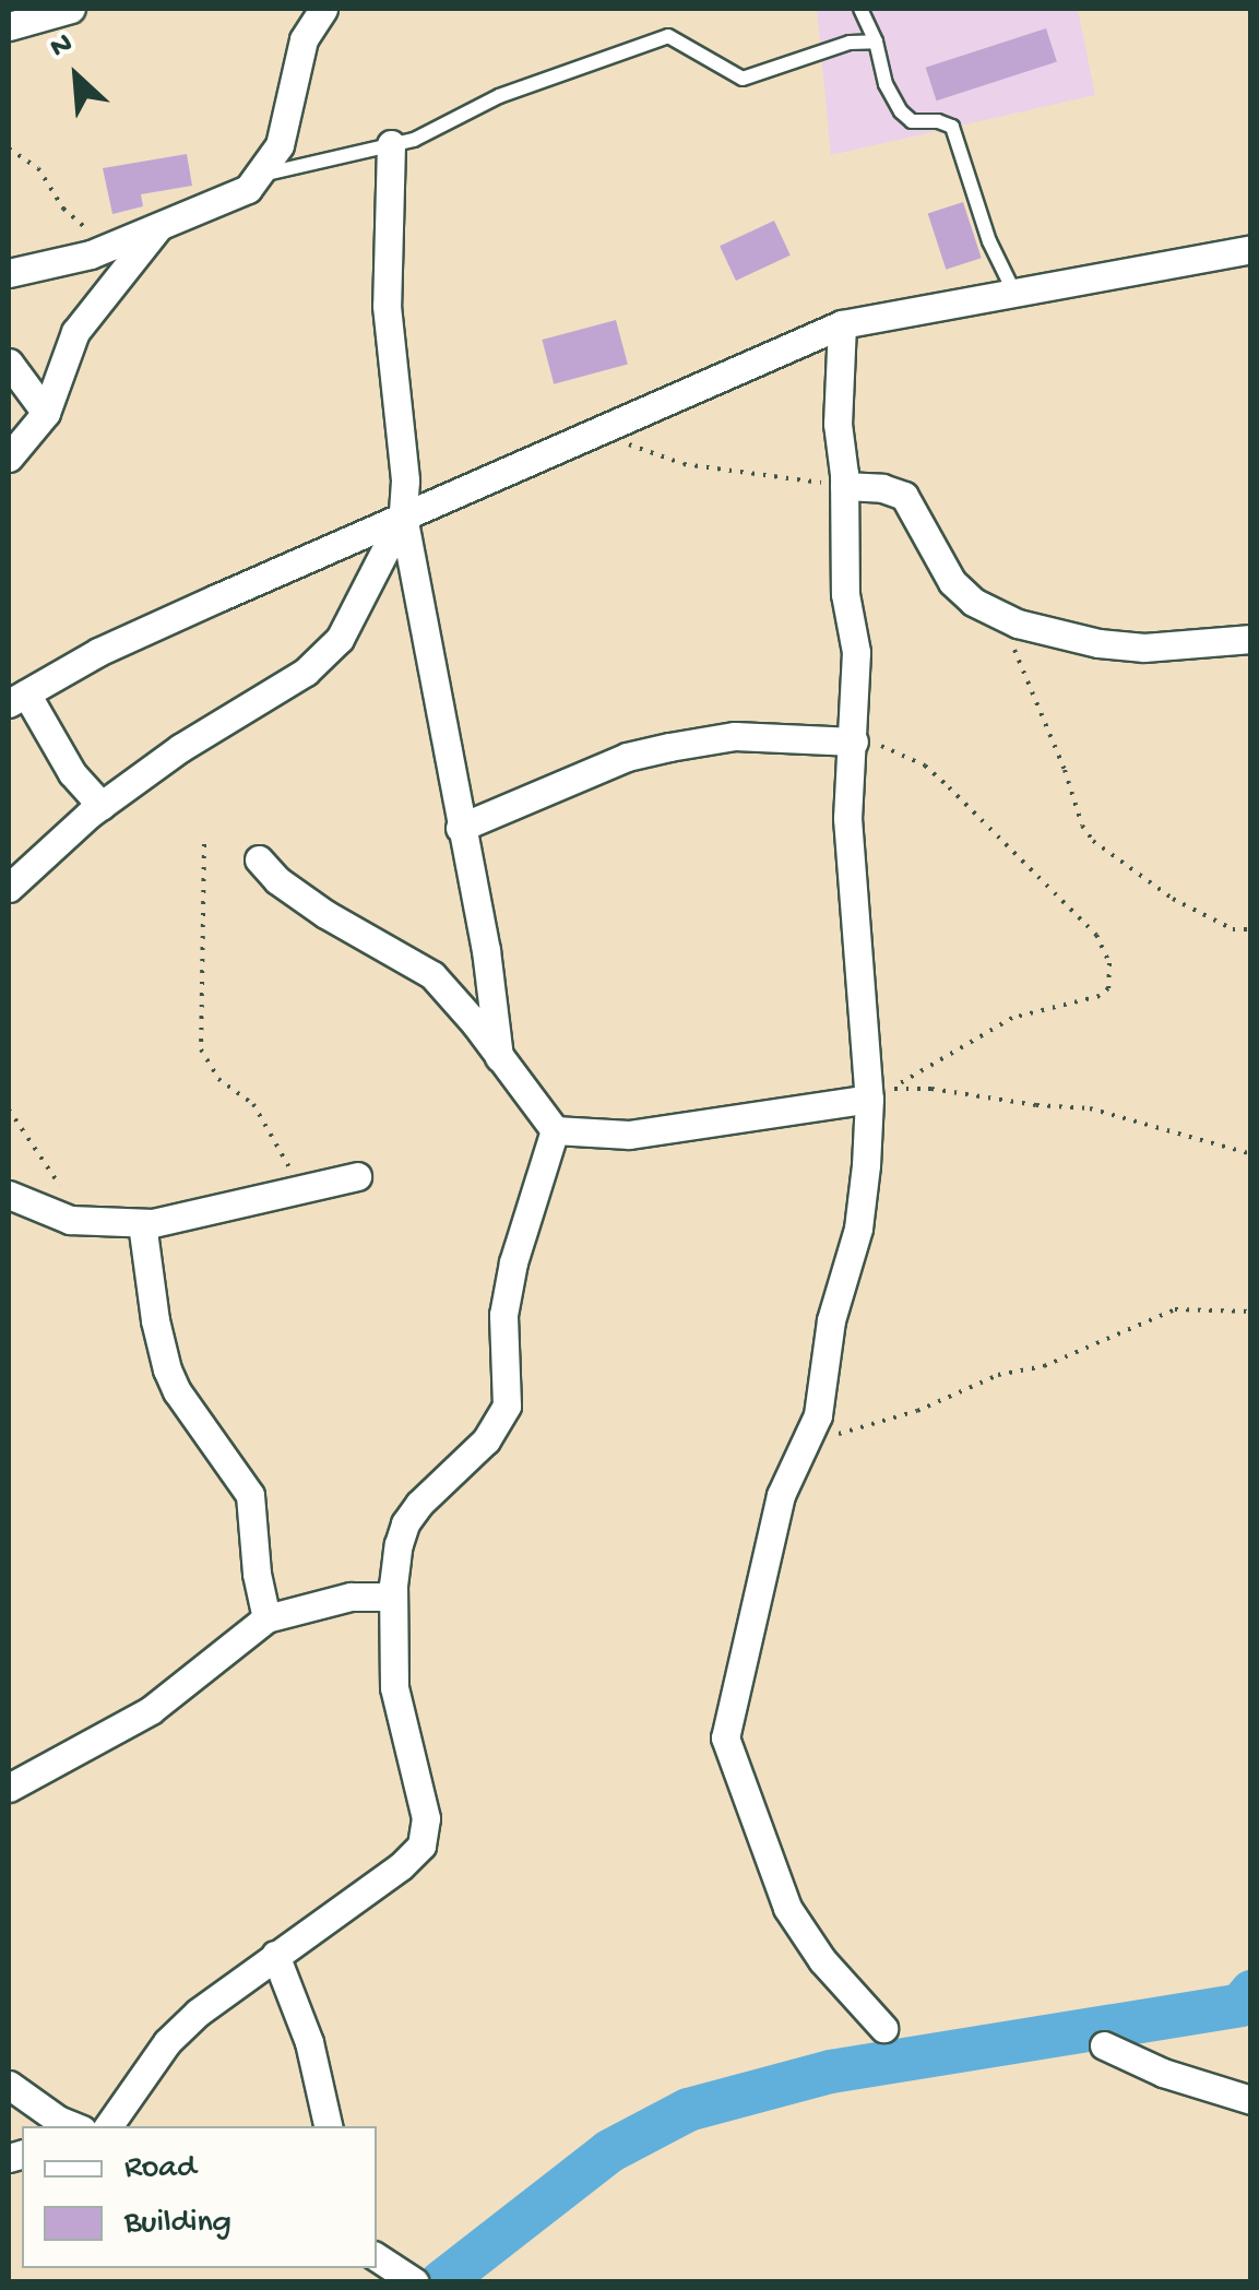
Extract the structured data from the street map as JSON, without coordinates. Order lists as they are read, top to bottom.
{
  "legend": ["Road", "Building"],
  "north": "top left"
}
